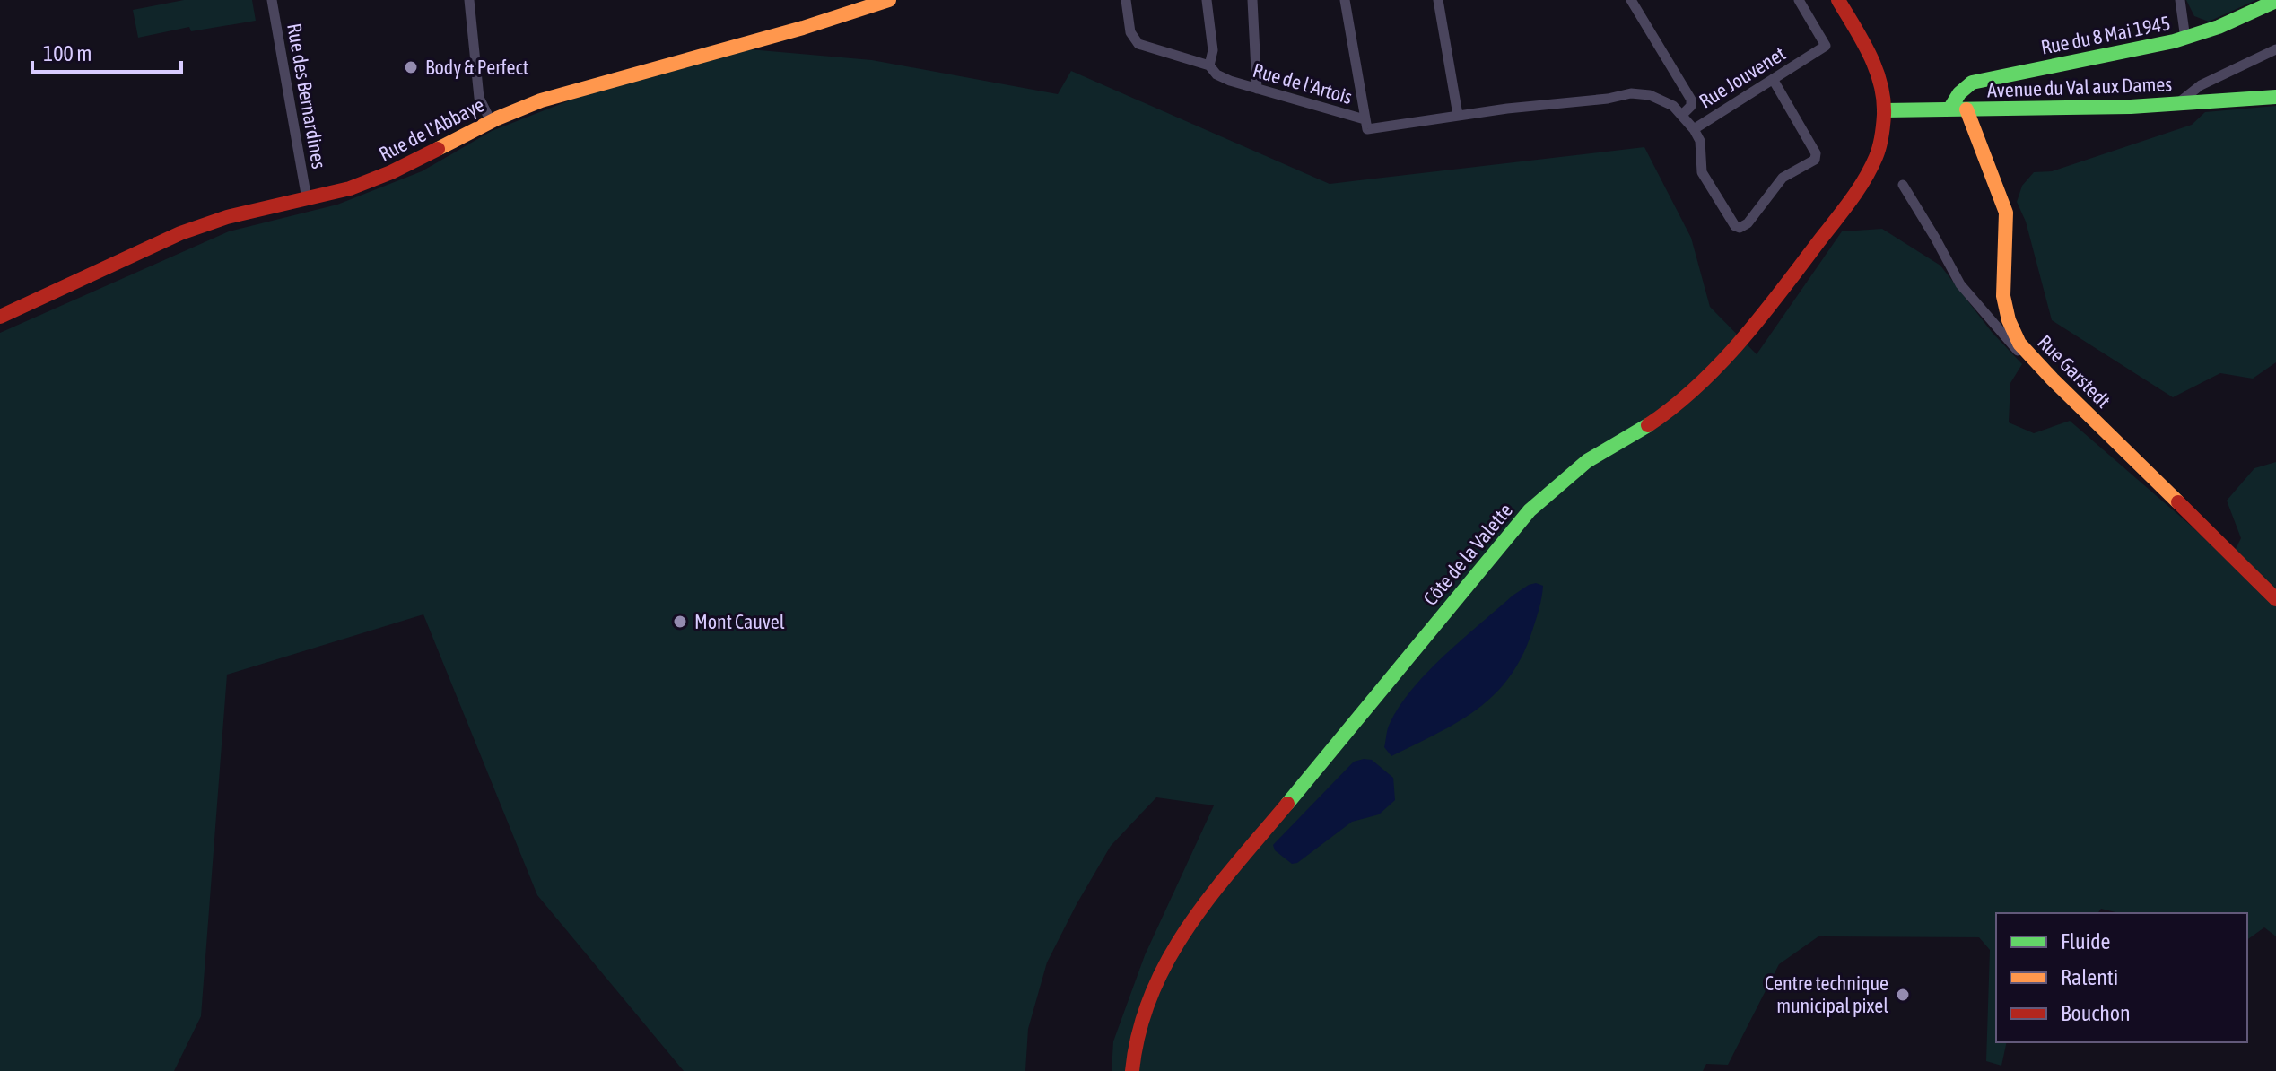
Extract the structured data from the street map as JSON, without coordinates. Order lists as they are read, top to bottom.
{
  "streets": {
    "street": [
      "Rue du 8 Mai 1945",
      "Rue Jouvenet",
      "Rue de l'Artois",
      "Avenue du Val aux Dames",
      "Rue des Bernardines",
      "Rue de l'Abbaye",
      "Rue Garstedt",
      "Côte de la Valette"
    ]
  },
  "crossings": [
    ["Rue du 8 Mai 1945", "Avenue du Val aux Dames"],
    ["Rue Jouvenet", "Rue de l'Artois"],
    ["Avenue du Val aux Dames", "Rue Garstedt"],
    ["Avenue du Val aux Dames", "Côte de la Valette"],
    ["Rue des Bernardines", "Rue de l'Abbaye"]
  ],
  "places": ["Body & Perfect", "Mont Cauvel", "Centre technique municipal pixel"],
  "legend": ["Fluide", "Ralenti", "Bouchon"],
  "scale_bar": "100 m"
}
